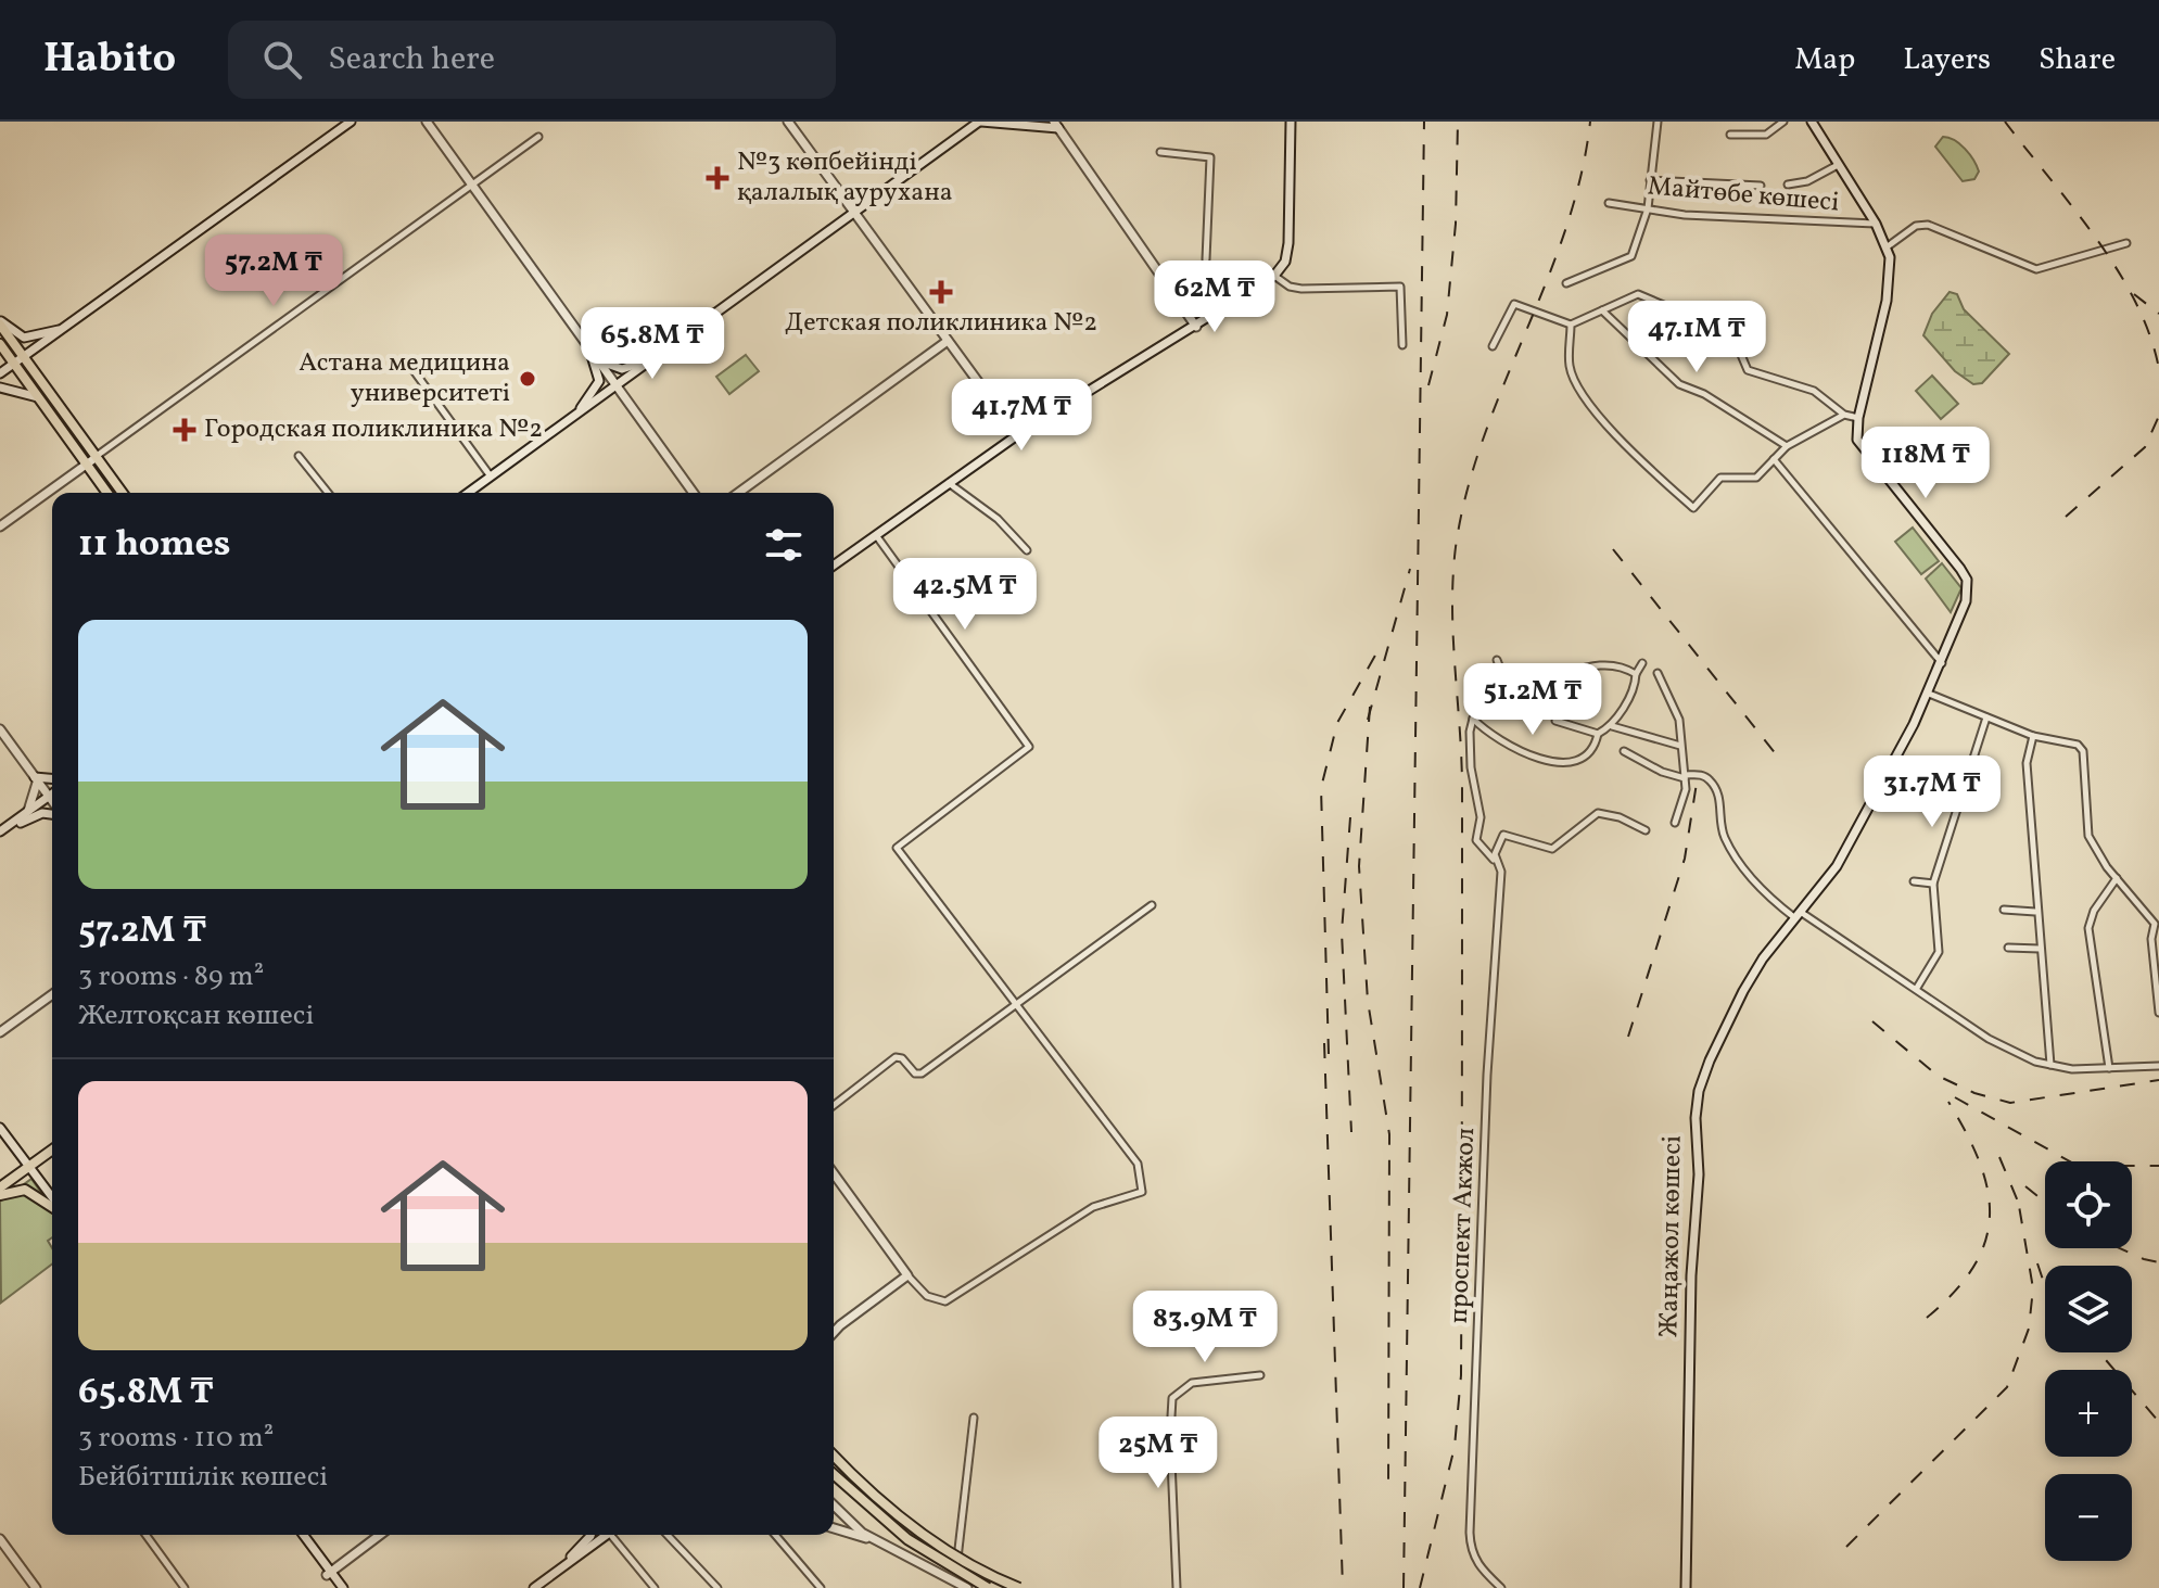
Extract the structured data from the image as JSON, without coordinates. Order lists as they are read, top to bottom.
{
  "streets": {
    "main road": ["Жаңажол көшесі"],
    "street": ["Майтөбе көшесі", "проспект Акжол"]
  },
  "places": {
    "health": ["№3 көпбейінді қалалық аурухана", "Детская поликлиника №2", "Городская поликлиника №2"],
    "other": ["Астана медицина университеті"]
  },
  "page": {
    "header": "Habito",
    "search": "Search here",
    "nav": ["Map", "Layers", "Share"],
    "price": [
      "57.2M ₸",
      "62M ₸",
      "47.1M ₸",
      "65.8M ₸",
      "41.7M ₸",
      "118M ₸",
      "42.5M ₸",
      "51.2M ₸",
      "31.7M ₸",
      "83.9M ₸",
      "25M ₸"
    ],
    "heading": "11 homes",
    "list": [
      {
        "name": "57.2M ₸",
        "note": "3 rooms · 89 m² · Желтоқсан көшесі"
      },
      {
        "name": "65.8M ₸",
        "note": "3 rooms · 110 m² · Бейбітшілік көшесі"
      }
    ],
    "map_buttons": ["+", "−"]
  }
}
